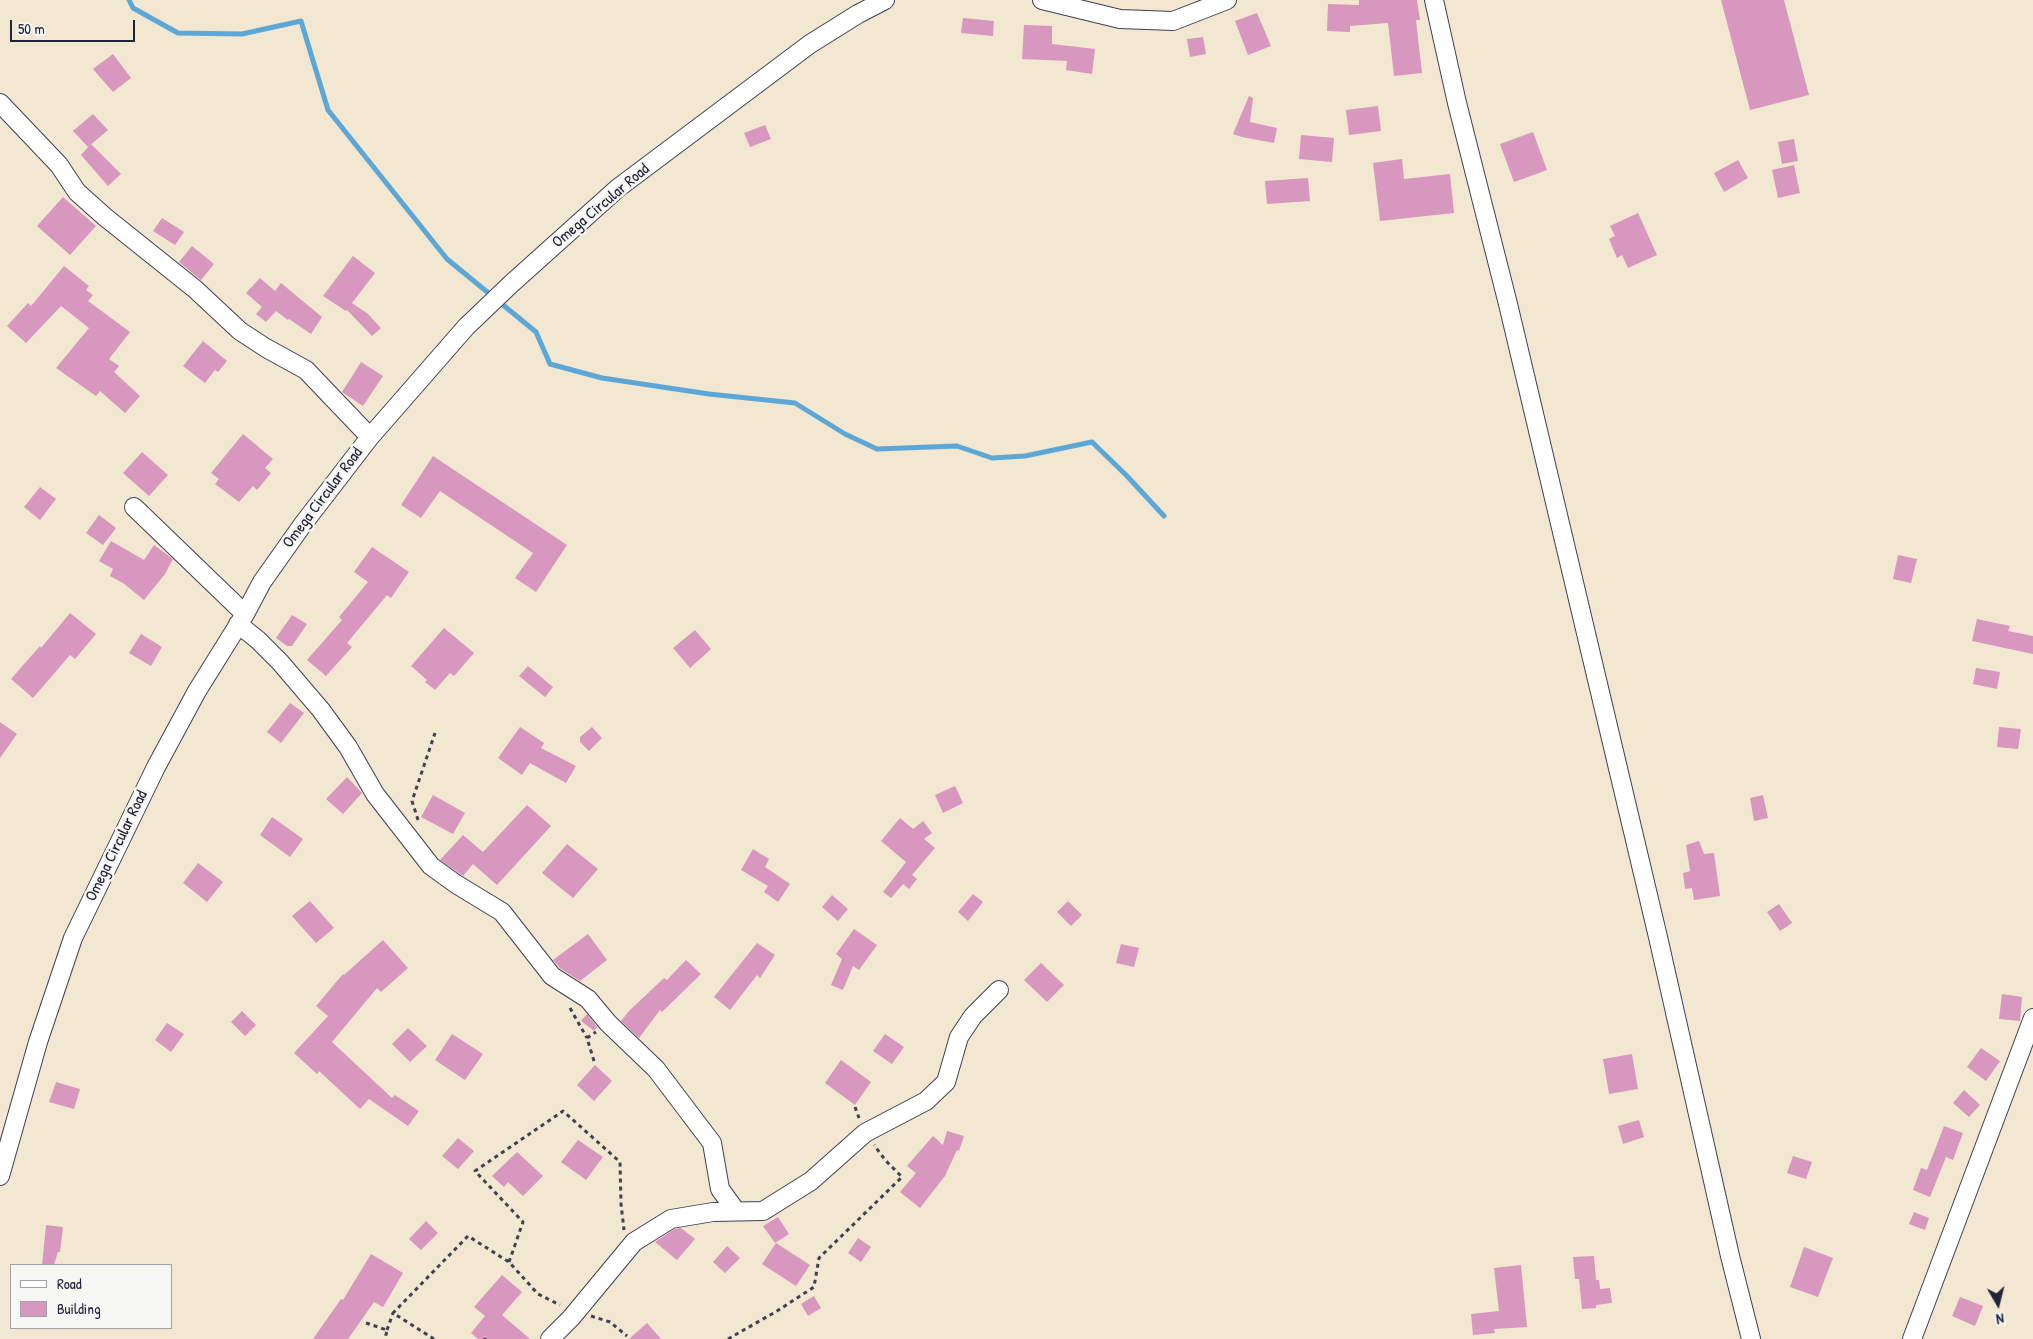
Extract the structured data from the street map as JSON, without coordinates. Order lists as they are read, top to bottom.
{
  "streets": {
    "street": ["Omega Circular Road"]
  },
  "legend": ["Road", "Building"],
  "scale_bar": "50 m",
  "north": "bottom"
}
